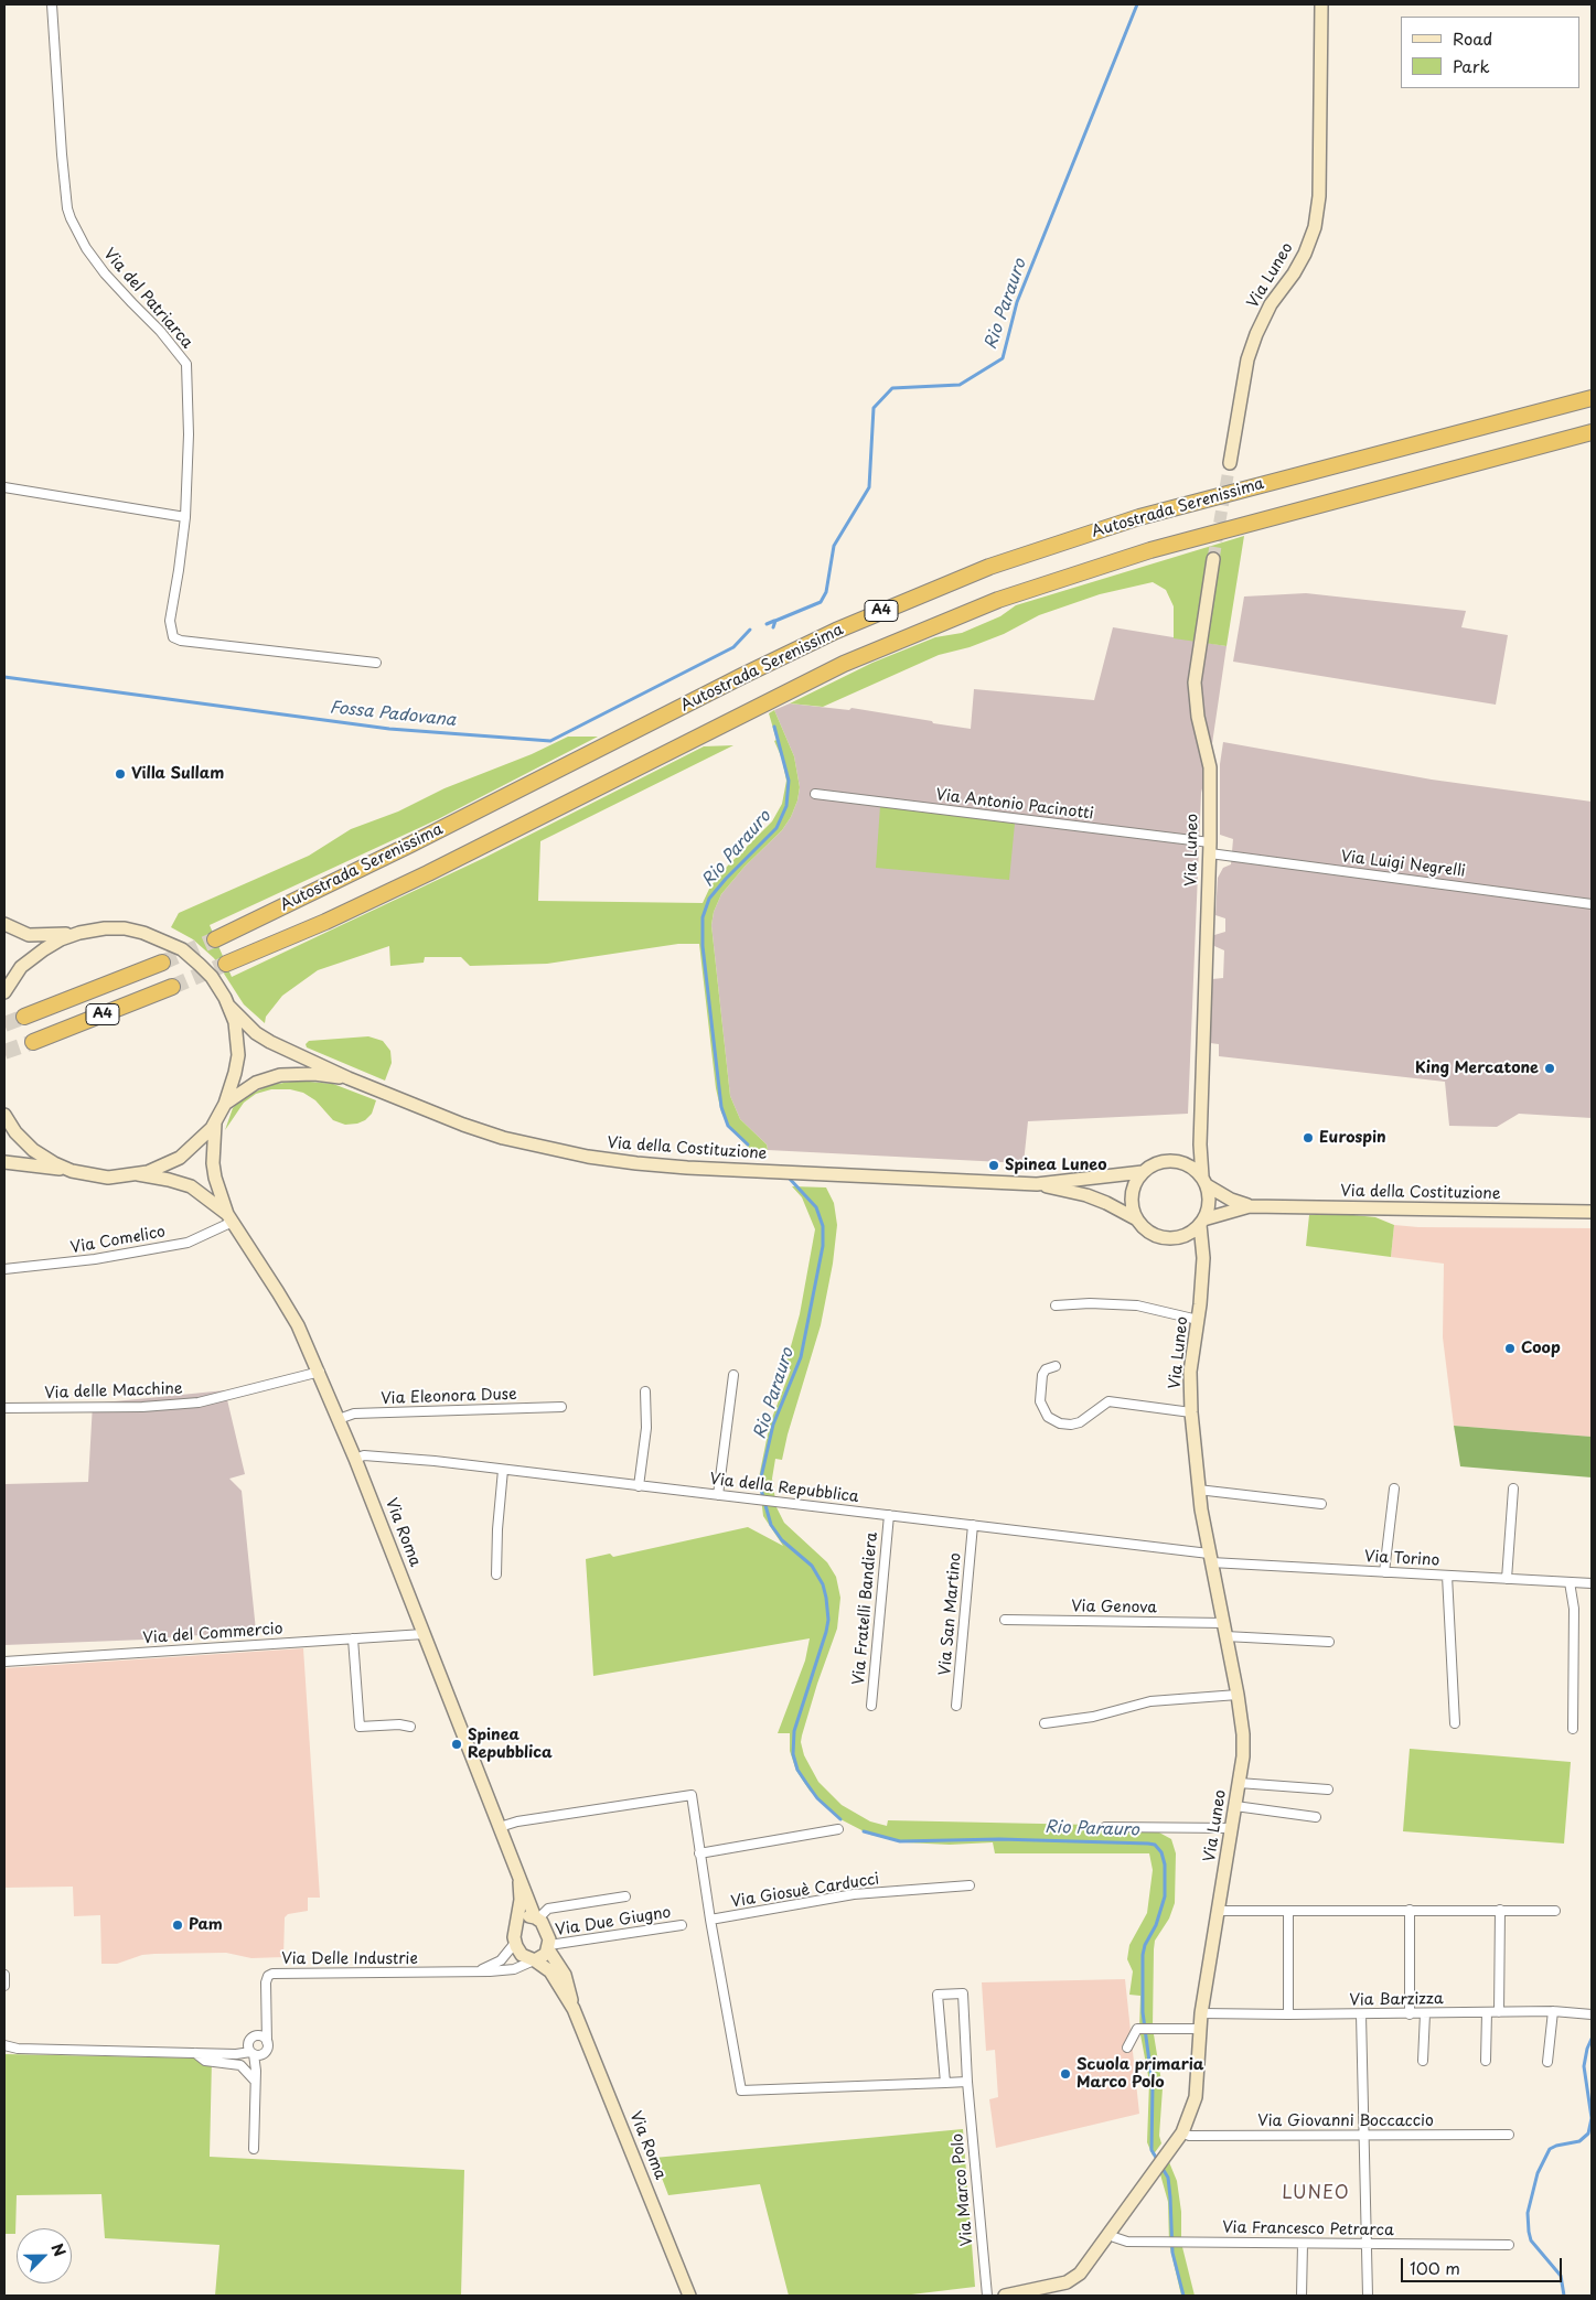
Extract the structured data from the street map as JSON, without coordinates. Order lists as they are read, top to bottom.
{
  "streets": {
    "highway": ["Autostrada Serenissima", "A4"],
    "street": [
      "Via Luneo",
      "Via del Patriarca",
      "Via Antonio Pacinotti",
      "Via Luigi Negrelli",
      "Via della Costituzione",
      "Via Comelico",
      "Via delle Macchine",
      "Via Eleonora Duse",
      "Via della Repubblica",
      "Via Roma",
      "Via Torino",
      "Via Genova",
      "Via Fratelli Bandiera",
      "Via San Martino",
      "Via del Commercio",
      "Via Giosuè Carducci",
      "Via Due Giugno",
      "Via Delle Industrie",
      "Via Barzizza",
      "Via Giovanni Boccaccio",
      "Via Marco Polo",
      "Via Francesco Petrarca"
    ]
  },
  "crossings": [
    ["Via Luneo", "Via Antonio Pacinotti"],
    ["Via Luneo", "Via Luigi Negrelli"],
    ["Via Luneo", "Via della Costituzione"],
    ["Via Luneo", "Via della Repubblica"],
    ["Via Luneo", "Via Torino"],
    ["Via Luneo", "Via Genova"],
    ["Via Luneo", "Via Barzizza"],
    ["Via Luneo", "Via Giovanni Boccaccio"],
    ["Via Luneo", "Via Francesco Petrarca"],
    ["Via Antonio Pacinotti", "Via Luigi Negrelli"],
    ["Via Comelico", "Via Roma"],
    ["Via delle Macchine", "Via Roma"],
    ["Via Eleonora Duse", "Via Roma"],
    ["Via della Repubblica", "Via Roma"],
    ["Via della Repubblica", "Via Torino"],
    ["Via della Repubblica", "Via Fratelli Bandiera"],
    ["Via della Repubblica", "Via San Martino"],
    ["Via Roma", "Via del Commercio"],
    ["Via Roma", "Via Due Giugno"],
    ["Via Roma", "Via Delle Industrie"],
    ["Via Due Giugno", "Via Delle Industrie"]
  ],
  "districts": ["LUNEO"],
  "water": ["Rio Parauro", "Fossa Padovana"],
  "places": [
    "Villa Sullam",
    "King Mercatone",
    "Eurospin",
    "Spinea Luneo",
    "Coop",
    "Spinea Repubblica",
    "Pam",
    "Scuola primaria Marco Polo"
  ],
  "legend": ["Road", "Park"],
  "scale_bar": "100 m",
  "north": "top right"
}
